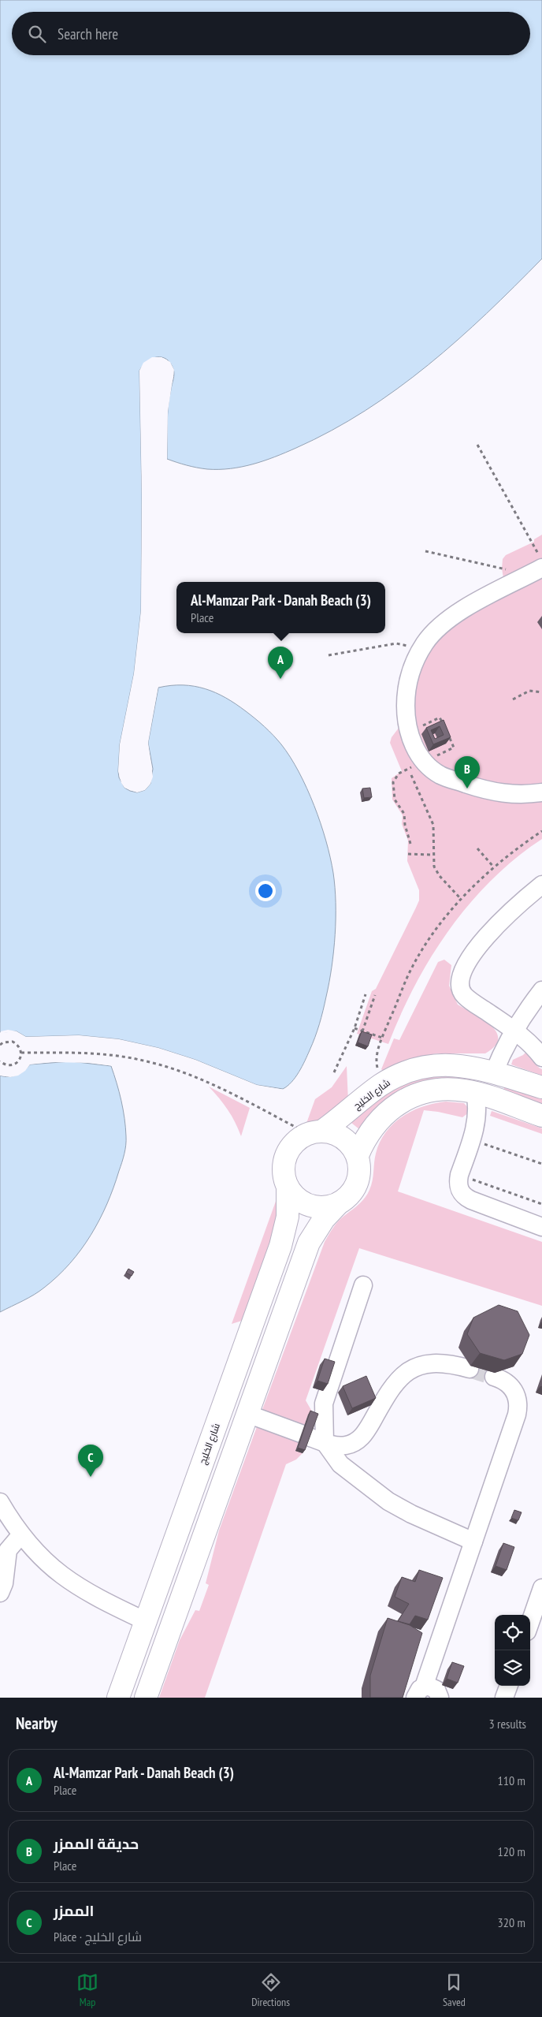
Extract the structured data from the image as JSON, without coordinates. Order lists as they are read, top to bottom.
{
  "streets": {
    "main road": ["شارع الخليج"]
  },
  "page": {
    "search": "Search here",
    "popup": ["Al-Mamzar Park - Danah Beach (3)", "Place"],
    "pins": ["A", "B", "C"],
    "heading": ["Nearby", "3 results"],
    "list": [
      {
        "mark": "A",
        "name": "Al-Mamzar Park - Danah Beach (3)",
        "note": "Place",
        "value": "110 m"
      },
      {
        "mark": "B",
        "name": "حديقة الممزر",
        "note": "Place",
        "value": "120 m"
      },
      {
        "mark": "C",
        "name": "الممزر",
        "note": "Place · شارع الخليج",
        "value": "320 m"
      }
    ],
    "nav": ["Map", "Directions", "Saved"]
  }
}
